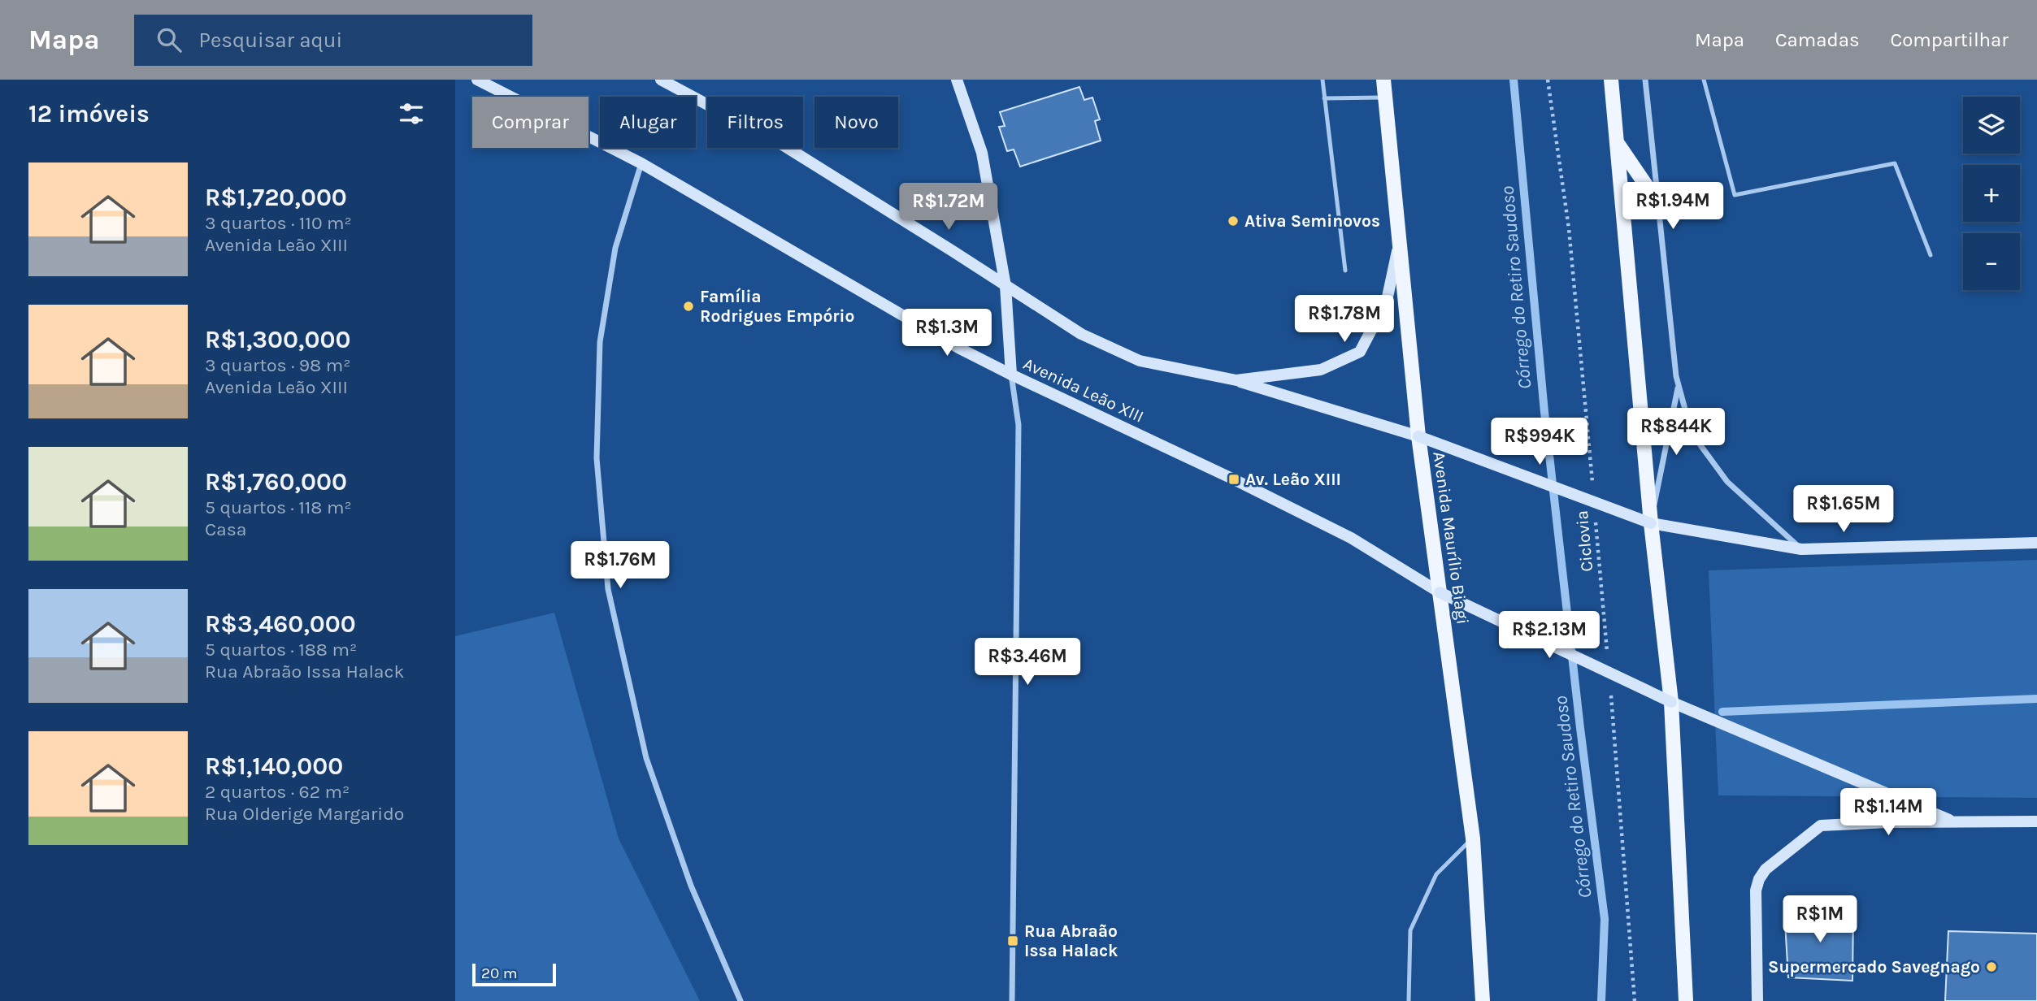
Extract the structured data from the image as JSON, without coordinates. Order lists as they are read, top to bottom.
{
  "streets": {
    "main road": ["Avenida Leão XIII", "Avenida Maurílio Biagi"],
    "path": ["Ciclovia"]
  },
  "crossings": [
    ["Avenida Leão XIII", "Avenida Maurílio Biagi"]
  ],
  "water": ["Córrego do Retiro Saudoso"],
  "places": {
    "other": ["Ativa Seminovos", "Família Rodrigues Empório", "Supermercado Savegnago"],
    "transit": ["Av. Leão XIII", "Rua Abraão Issa Halack"]
  },
  "scale_bar": "20 m",
  "page": {
    "header": "Mapa",
    "search": "Pesquisar aqui",
    "nav": ["Mapa", "Camadas", "Compartilhar"],
    "heading": "12 imóveis",
    "map_buttons": ["+", "−"],
    "chip": [
      "Comprar",
      "Alugar",
      "Filtros",
      "Novo"
    ],
    "list": [
      {
        "name": "R$1,720,000",
        "note": "3 quartos · 110 m² · Avenida Leão XIII"
      },
      {
        "name": "R$1,300,000",
        "note": "3 quartos · 98 m² · Avenida Leão XIII"
      },
      {
        "name": "R$1,760,000",
        "note": "5 quartos · 118 m² · Casa"
      },
      {
        "name": "R$3,460,000",
        "note": "5 quartos · 188 m² · Rua Abraão Issa Halack"
      },
      {
        "name": "R$1,140,000",
        "note": "2 quartos · 62 m² · Rua Olderige Margarido"
      }
    ],
    "price": [
      "R$1.94M",
      "R$1.72M",
      "R$1.78M",
      "R$1.3M",
      "R$844K",
      "R$994K",
      "R$1.65M",
      "R$1.76M",
      "R$2.13M",
      "R$3.46M",
      "R$1.14M",
      "R$1M"
    ],
    "scale": "20 m"
  }
}
